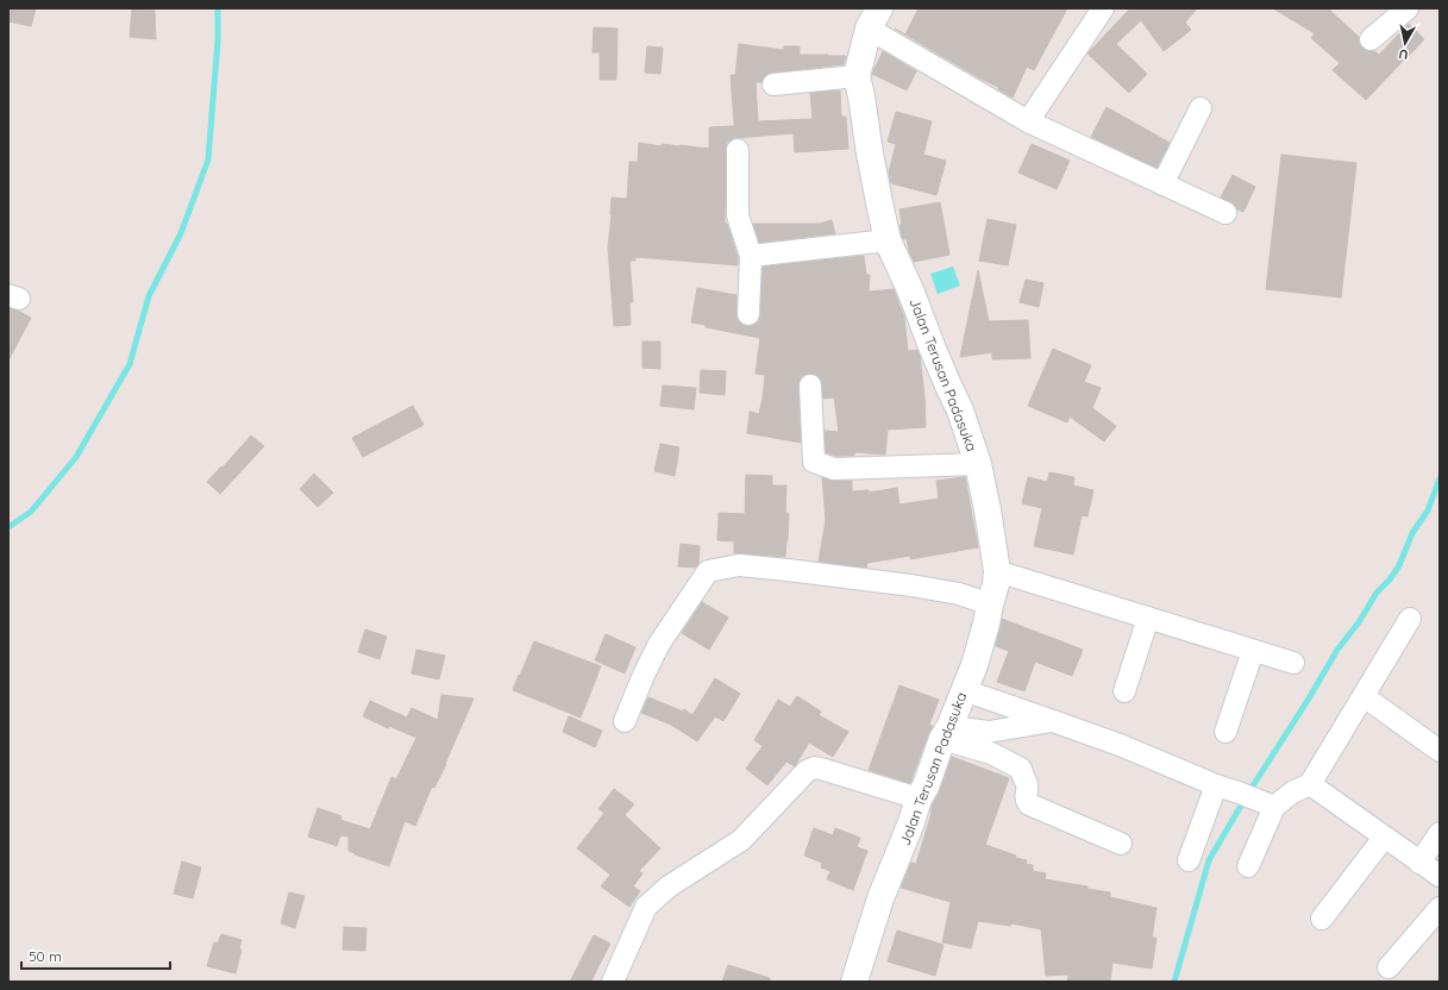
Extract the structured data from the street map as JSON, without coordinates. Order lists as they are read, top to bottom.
{
  "streets": {
    "street": ["Jalan Terusan Padasuka"]
  },
  "scale_bar": "50 m",
  "north": "bottom"
}
